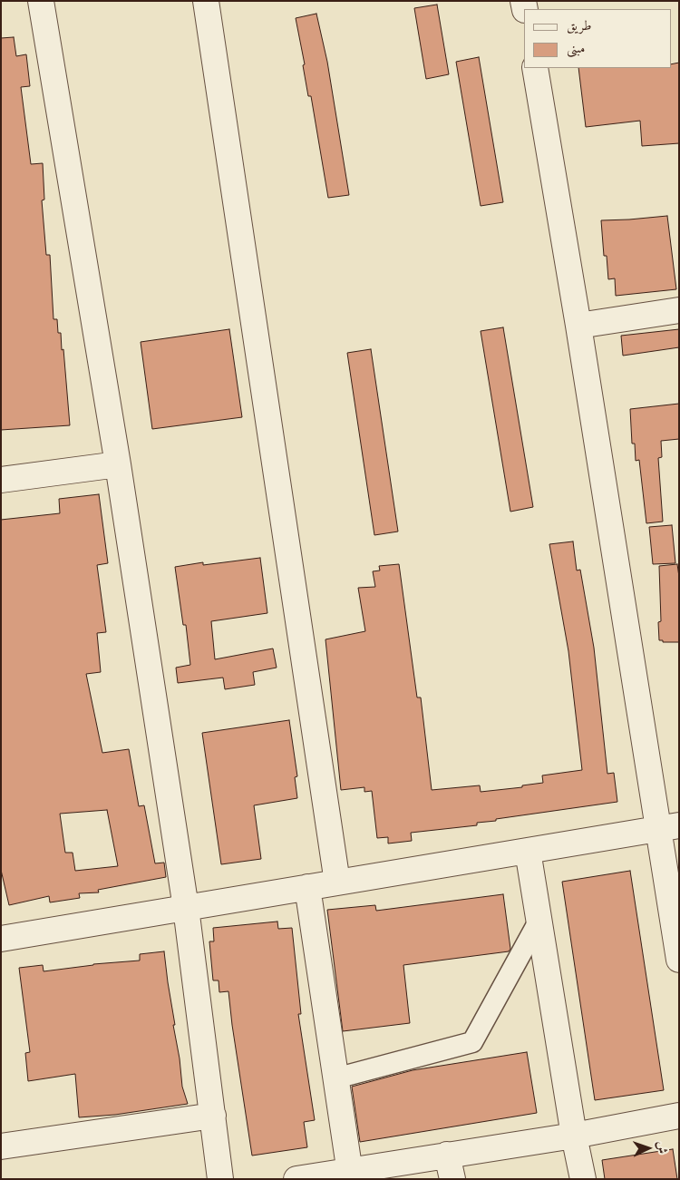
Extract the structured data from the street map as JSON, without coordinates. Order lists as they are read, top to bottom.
{
  "legend": ["طريق", "مبنى"],
  "north": "right"
}
